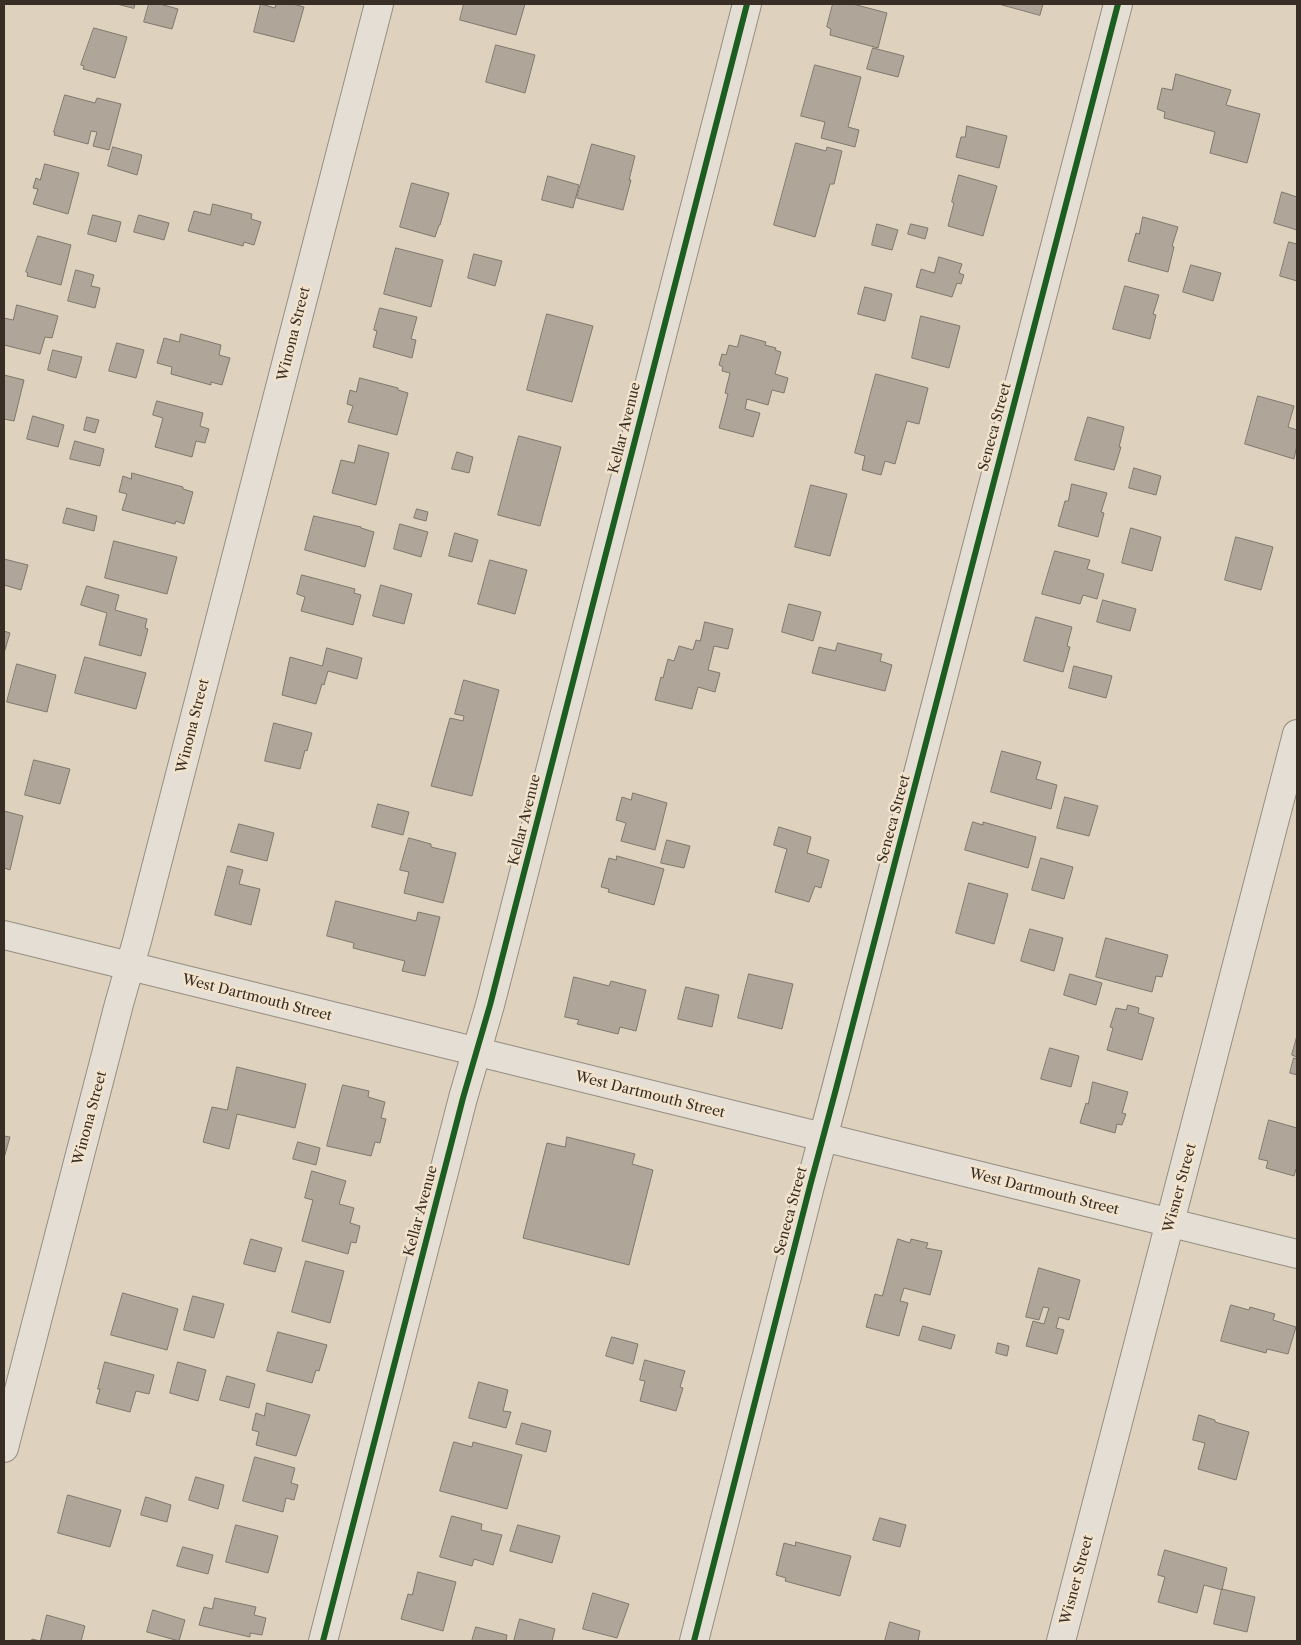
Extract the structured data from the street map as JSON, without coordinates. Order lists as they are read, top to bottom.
{
  "streets": {
    "street": [
      "Winona Street",
      "Seneca Street",
      "Kellar Avenue",
      "West Dartmouth Street",
      "Wisner Street"
    ]
  },
  "crossings": [
    ["Winona Street", "West Dartmouth Street"],
    ["Seneca Street", "West Dartmouth Street"],
    ["Kellar Avenue", "West Dartmouth Street"],
    ["West Dartmouth Street", "Wisner Street"]
  ]
}
